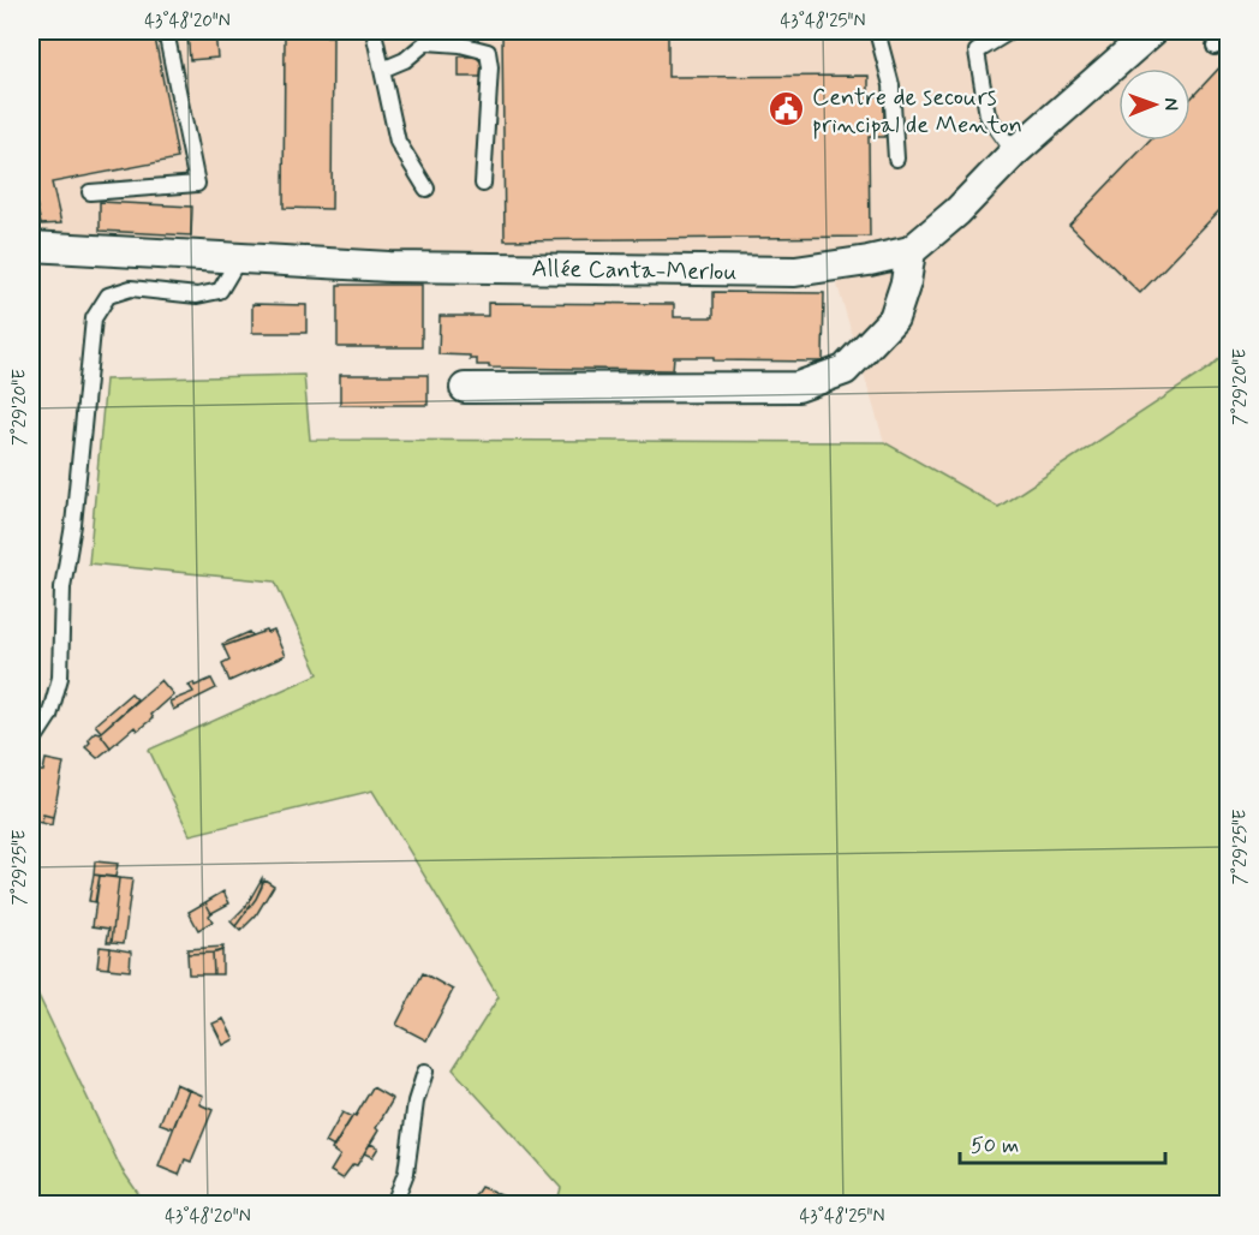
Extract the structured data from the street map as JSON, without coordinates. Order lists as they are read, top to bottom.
{
  "streets": {
    "street": ["Allée Canta-Merlou"]
  },
  "places": {
    "public building": ["Centre de secours principal de Menton"]
  },
  "scale_bar": "50 m",
  "north": "right",
  "coordinates": [
    "43°48'20\"N",
    "43°48'25\"N",
    "7°29'20\"E",
    "7°29'25\"E"
  ]
}
